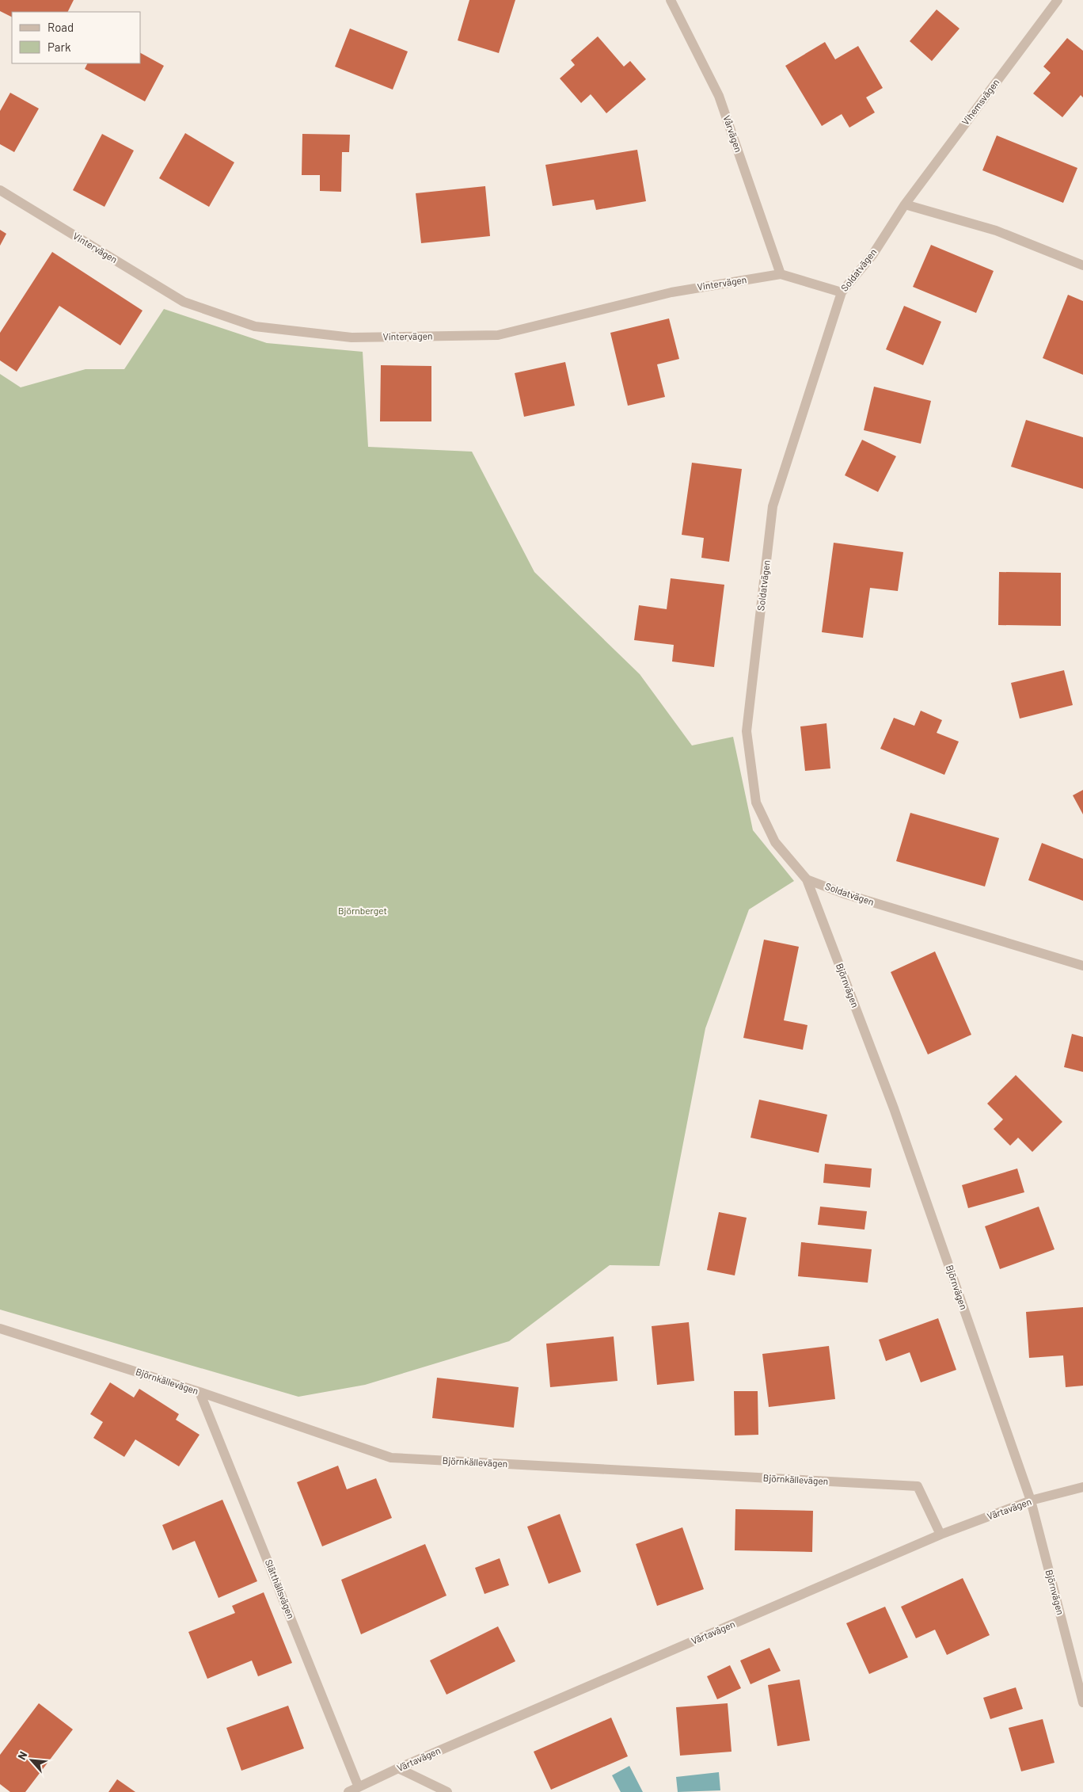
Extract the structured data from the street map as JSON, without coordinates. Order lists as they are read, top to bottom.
{
  "streets": {
    "street": [
      "Vihemsvägen",
      "Vårvägen",
      "Vintervägen",
      "Soldatvägen",
      "Björnvägen",
      "Björnkällevägen",
      "Värtavägen",
      "Slätthällsvägen"
    ]
  },
  "crossings": [
    ["Vihemsvägen", "Soldatvägen"],
    ["Vårvägen", "Vintervägen"],
    ["Vintervägen", "Soldatvägen"],
    ["Soldatvägen", "Björnvägen"],
    ["Björnvägen", "Värtavägen"],
    ["Björnkällevägen", "Värtavägen"],
    ["Björnkällevägen", "Slätthällsvägen"],
    ["Värtavägen", "Slätthällsvägen"]
  ],
  "parks": ["Björnberget"],
  "legend": ["Road", "Park"],
  "north": "top left"
}
